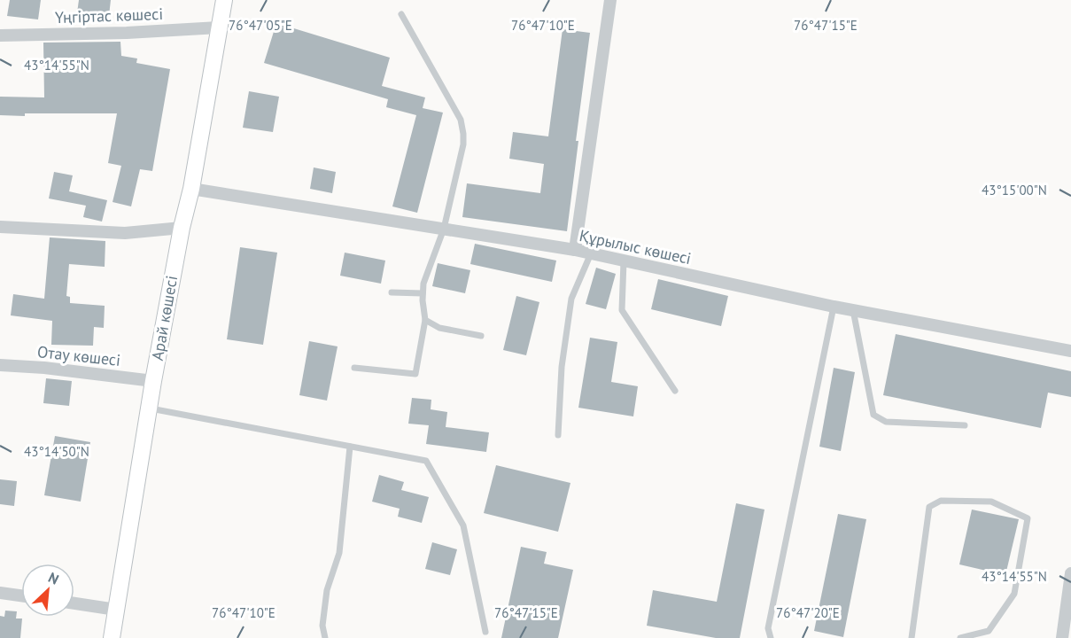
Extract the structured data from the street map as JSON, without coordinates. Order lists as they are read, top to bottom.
{
  "streets": {
    "main road": ["Арай көшесі"],
    "street": ["Үңгіртас көшесі", "Құрылыс көшесі", "Отау көшесі"]
  },
  "crossings": [
    ["Үңгіртас көшесі", "Арай көшесі"],
    ["Құрылыс көшесі", "Арай көшесі"],
    ["Арай көшесі", "Отау көшесі"]
  ],
  "north": "top right",
  "coordinates": [
    "76°47'05\"E",
    "76°47'10\"E",
    "76°47'15\"E",
    "43°14'55\"N",
    "43°15'00\"N",
    "43°14'50\"N",
    "76°47'20\"E"
  ]
}
